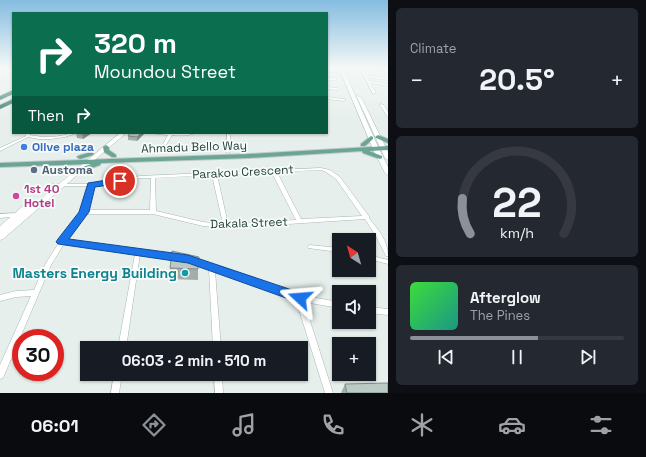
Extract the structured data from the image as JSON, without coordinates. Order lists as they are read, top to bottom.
{
  "streets": {
    "main road": ["Ahmadu Bello Way"],
    "street": ["Parakou Crescent", "Dakala Street"]
  },
  "crossings": [
    ["Parakou Crescent", "Dakala Street"]
  ],
  "places": [
    "Olive plaza",
    "Austoma",
    "1st 40 Hotel",
    "Masters Energy Building"
  ],
  "north": "top left",
  "page": {
    "tile": "Climate",
    "turn": ["320 m", "Moundou Street"],
    "heat": ["−", "20.5°", "+"],
    "then": "Then",
    "map_buttons": "+",
    "song": ["Afterglow", "The Pines"],
    "limit": "30",
    "trip": "06:03 · 2 min · 510 m",
    "tabs": "06:01",
    "gauge": ["22", "km/h"]
  }
}
